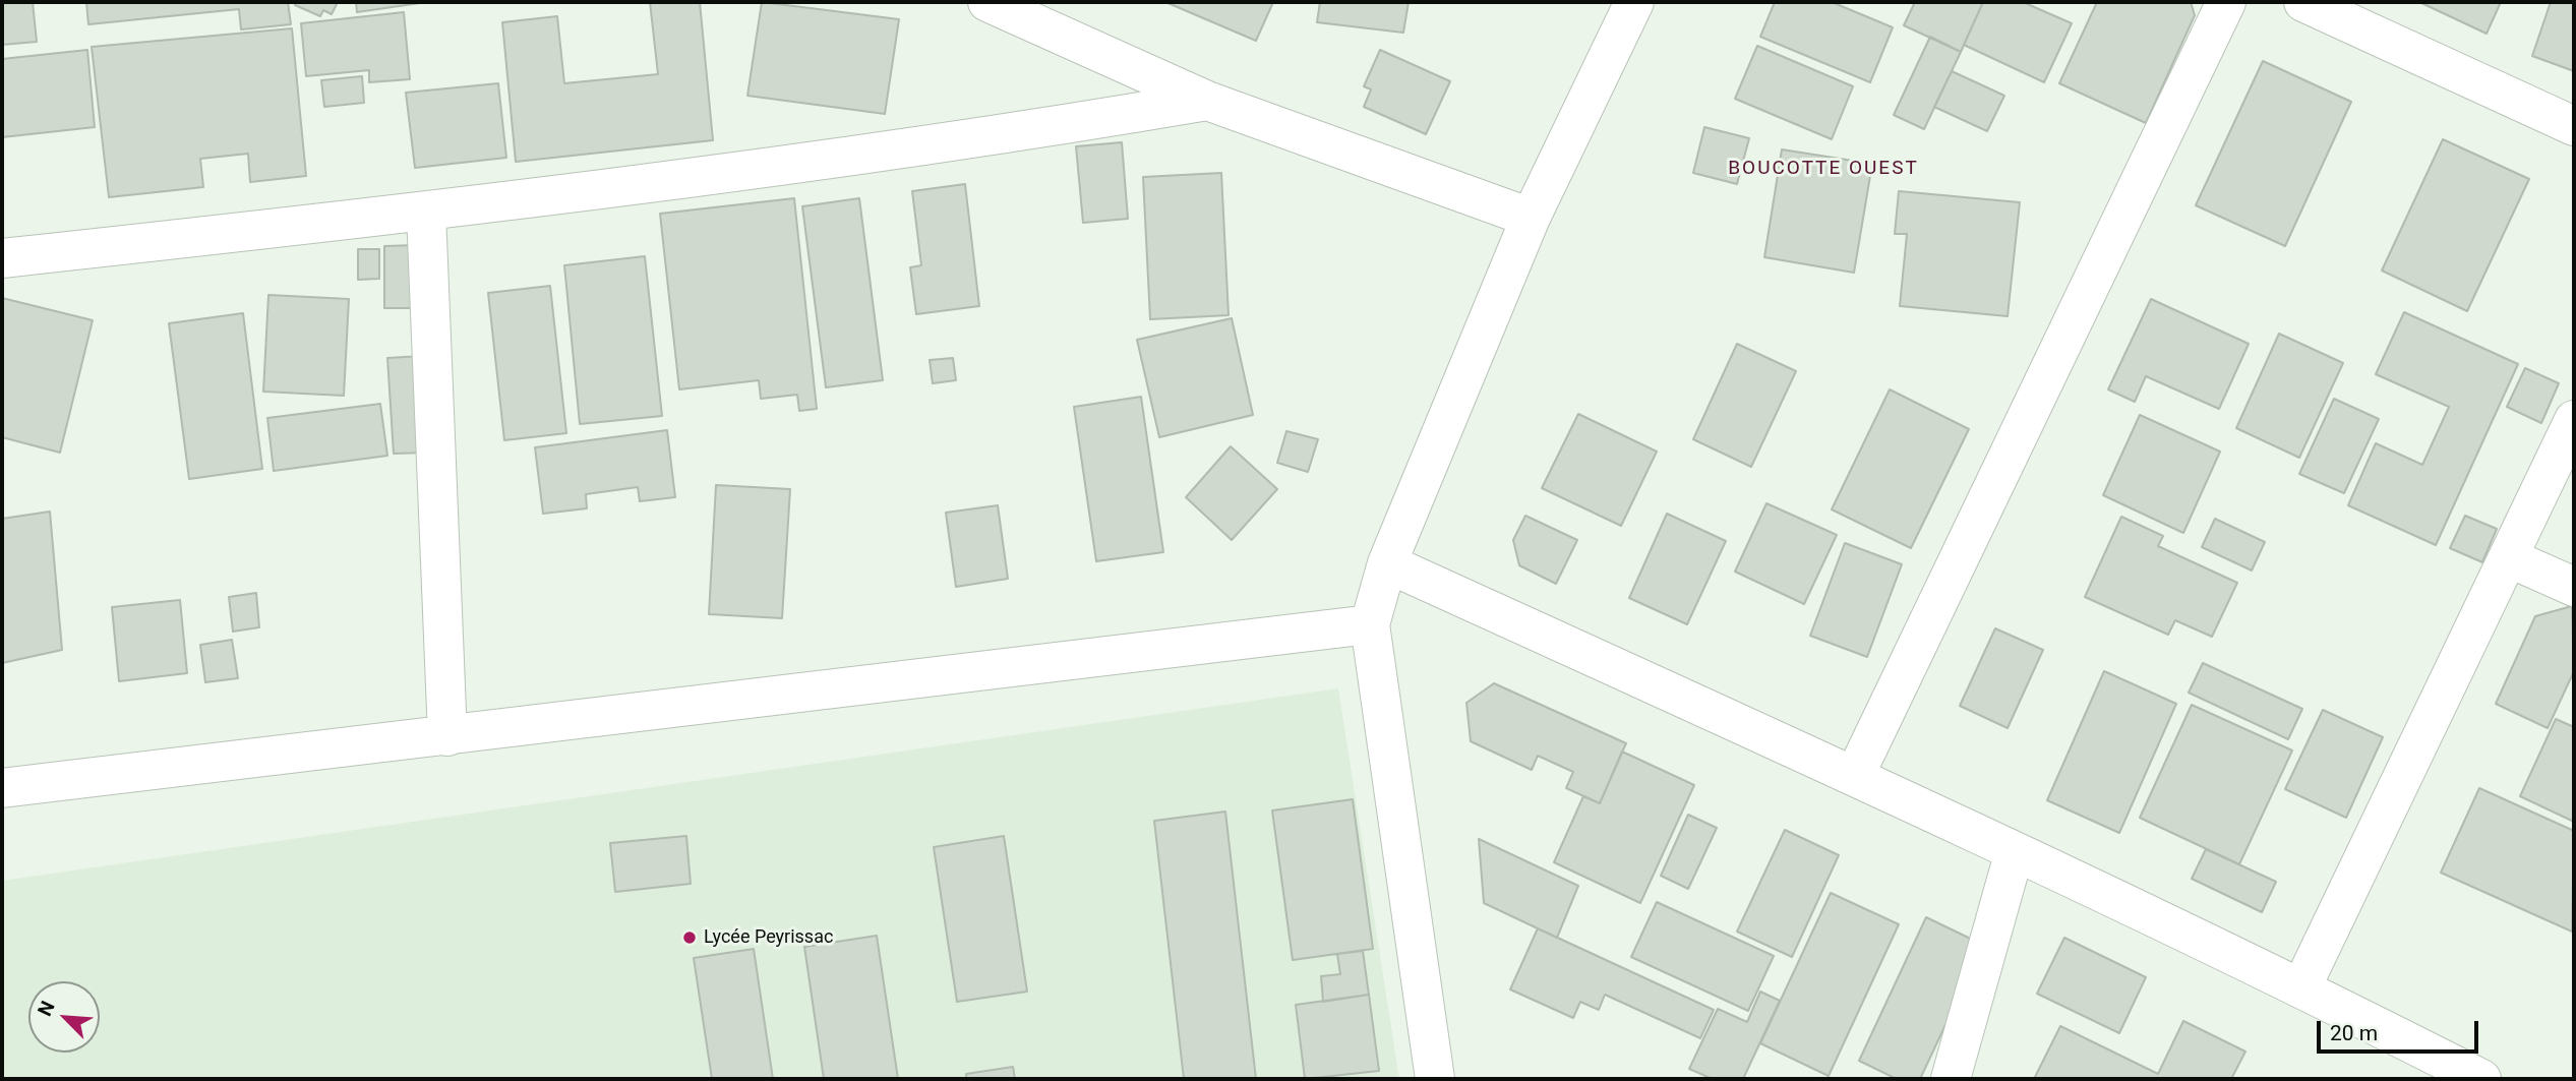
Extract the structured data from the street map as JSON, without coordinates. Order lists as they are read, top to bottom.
{
  "districts": ["BOUCOTTE OUEST"],
  "places": ["Lycée Peyrissac"],
  "scale_bar": "20 m",
  "north": "top left"
}
